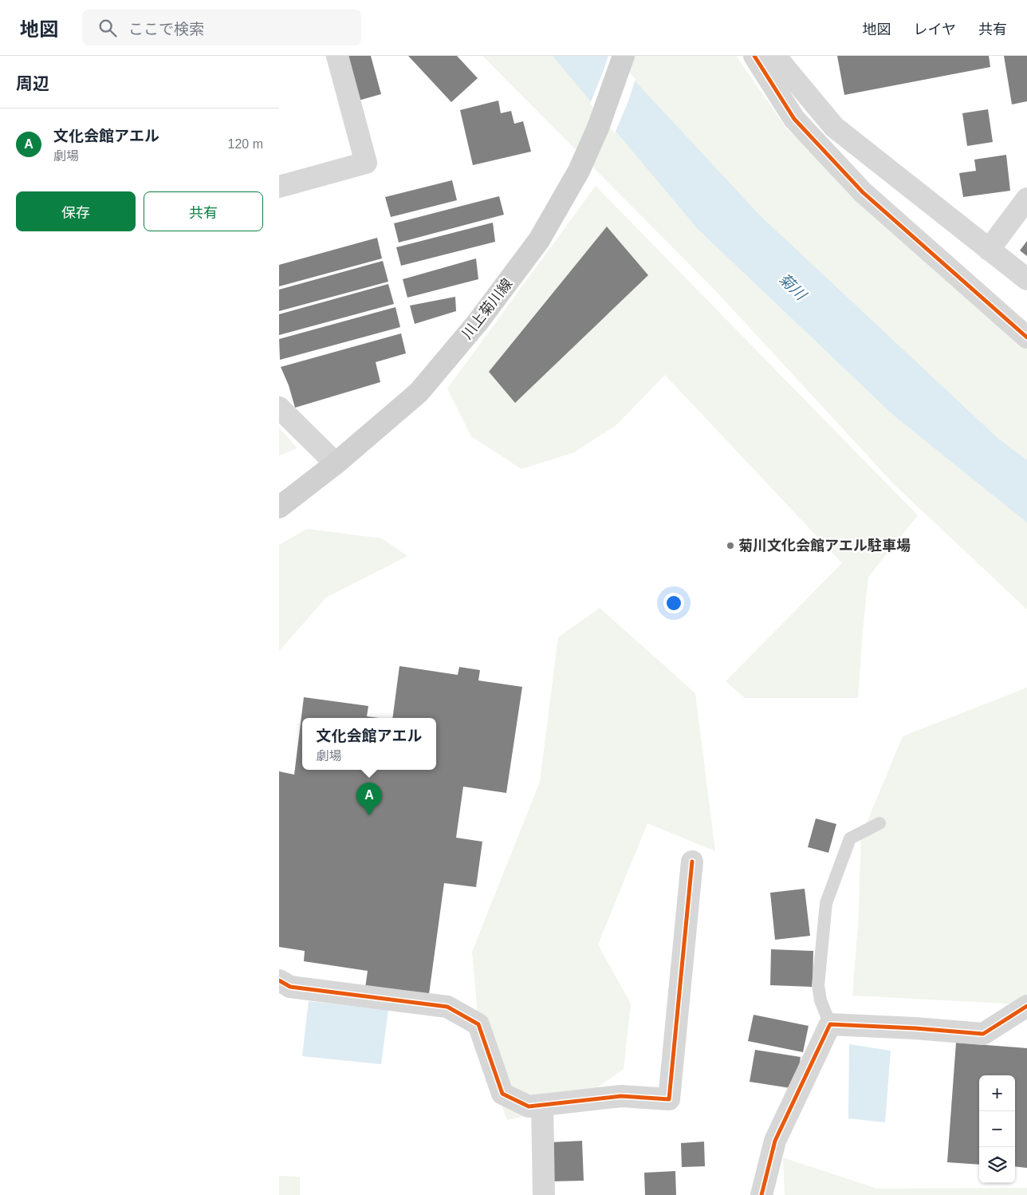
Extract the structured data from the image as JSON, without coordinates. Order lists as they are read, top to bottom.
{
  "streets": {
    "main road": ["川上菊川線"]
  },
  "water": ["菊川"],
  "places": ["菊川文化会館アエル駐車場"],
  "page": {
    "header": "地図",
    "search": "ここで検索",
    "nav": ["地図", "レイヤ", "共有"],
    "heading": "周辺",
    "list": [
      {
        "mark": "A",
        "name": "文化会館アエル",
        "note": "劇場",
        "value": "120 m"
      }
    ],
    "buttons": ["保存", "共有"],
    "popup": ["文化会館アエル", "劇場"],
    "pins": "A",
    "map_buttons": ["+", "−"]
  }
}
